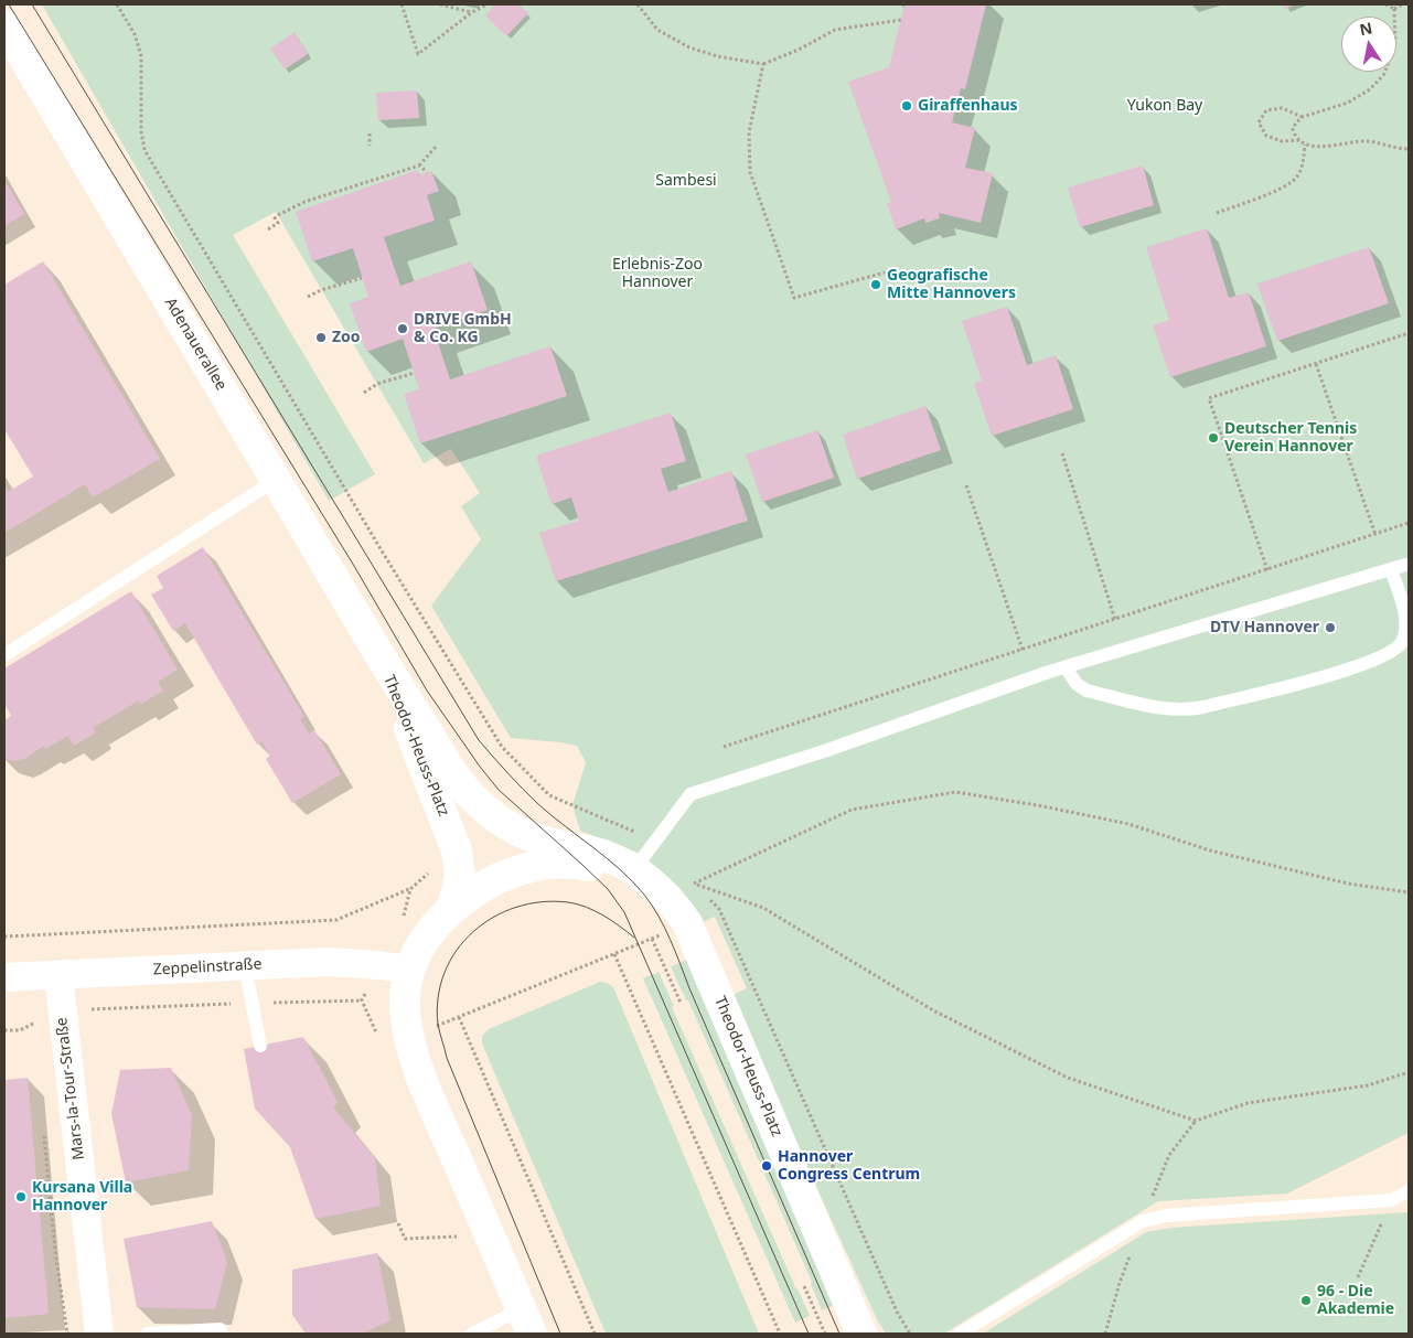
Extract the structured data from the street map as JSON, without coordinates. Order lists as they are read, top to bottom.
{
  "streets": {
    "street": [
      "Adenauerallee",
      "Theodor-Heuss-Platz",
      "Zeppelinstraße",
      "Mars-la-Tour-Straße"
    ]
  },
  "crossings": [
    ["Adenauerallee", "Theodor-Heuss-Platz"],
    ["Theodor-Heuss-Platz", "Zeppelinstraße"],
    ["Zeppelinstraße", "Mars-la-Tour-Straße"]
  ],
  "parks": ["Yukon Bay", "Sambesi", "Erlebnis-Zoo Hannover"],
  "places": [
    "Giraffenhaus",
    "Geografische Mitte Hannovers",
    "DRIVE GmbH & Co. KG",
    "Zoo",
    "Deutscher Tennis Verein Hannover",
    "DTV Hannover",
    "Hannover Congress Centrum",
    "Kursana Villa Hannover",
    "96 - Die Akademie"
  ],
  "north": "top"
}
